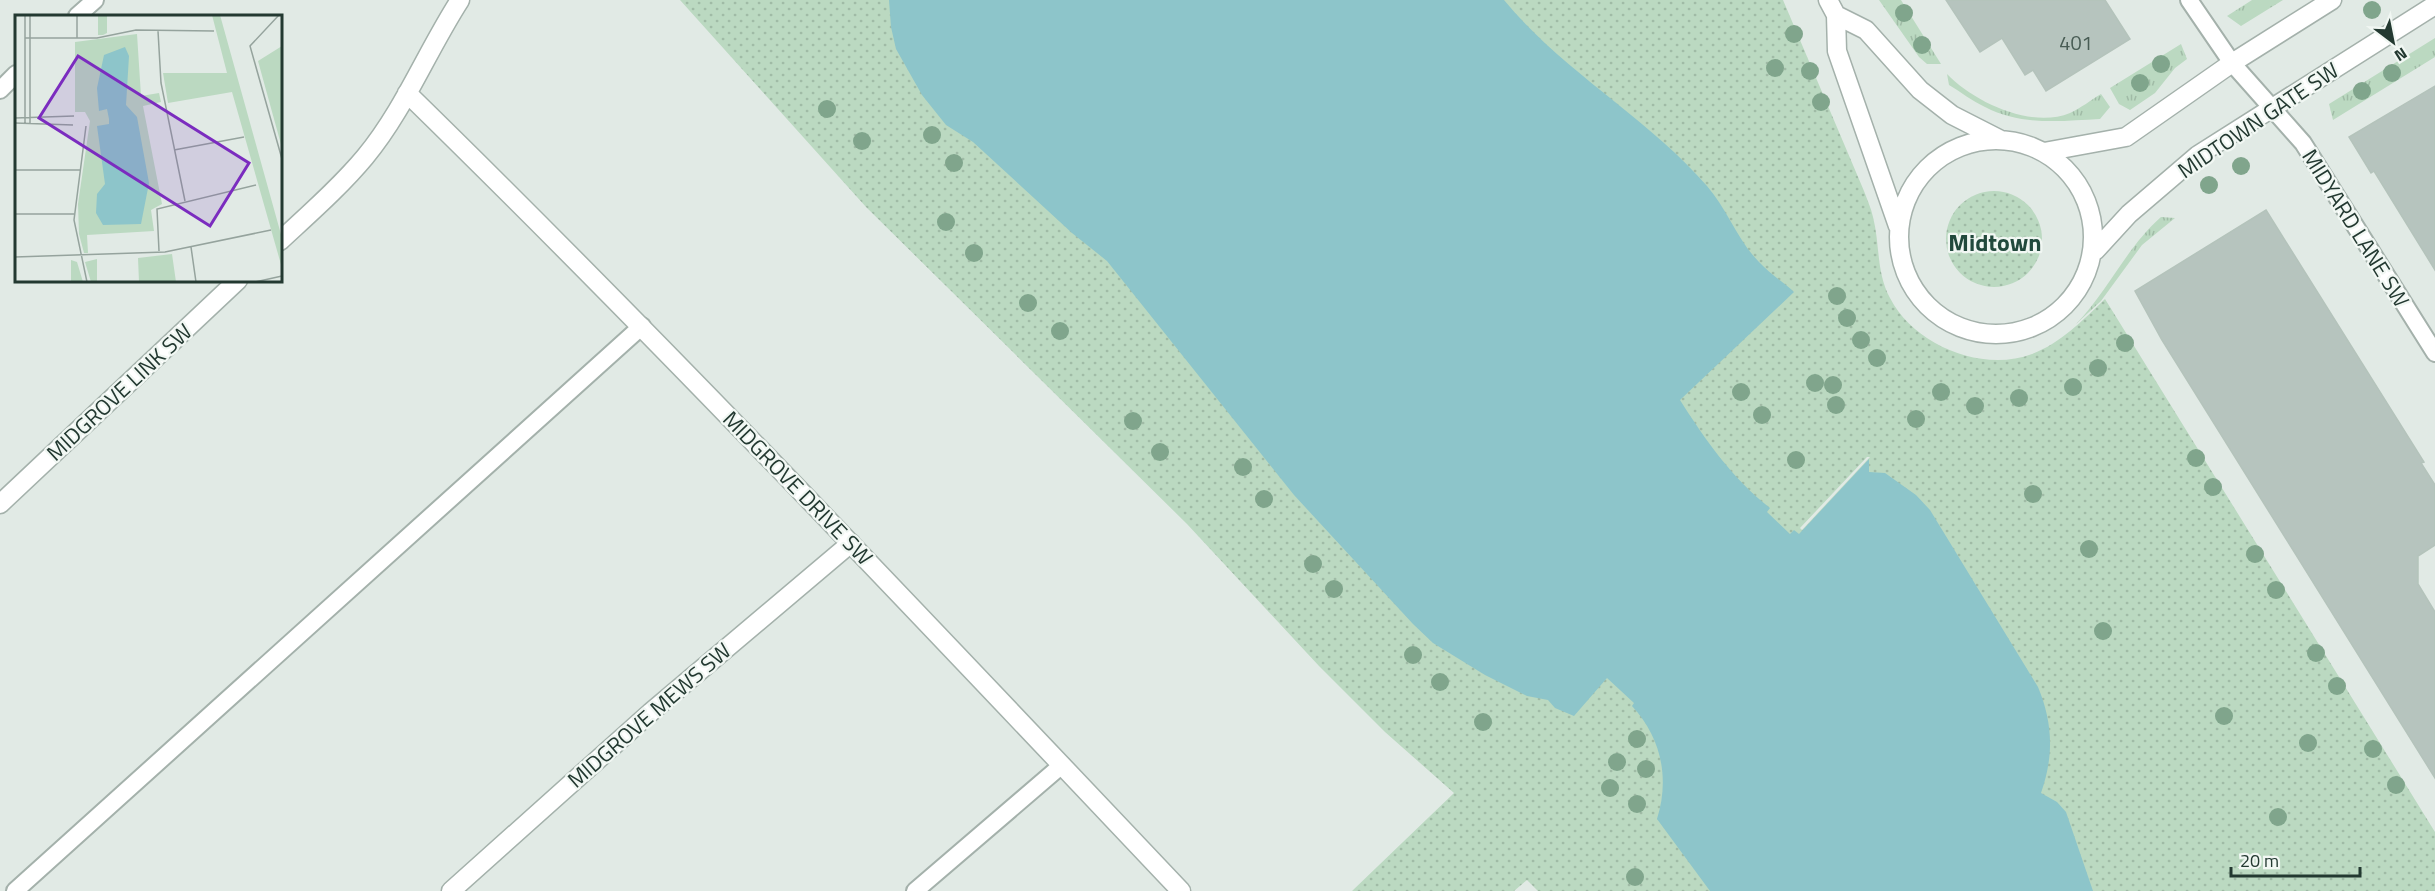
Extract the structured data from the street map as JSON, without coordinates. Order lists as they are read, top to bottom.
{
  "streets": {
    "street": [
      "MIDTOWN GATE SW",
      "MIDGROVE LINK SW",
      "MIDGROVE DRIVE SW",
      "MIDGROVE MEWS SW"
    ],
    "lane": ["MIDYARD LANE SW"]
  },
  "crossings": [
    ["MIDTOWN GATE SW", "MIDYARD LANE SW"],
    ["MIDGROVE DRIVE SW", "MIDGROVE MEWS SW"]
  ],
  "districts": ["Midtown"],
  "house_numbers": ["401"],
  "scale_bar": "20 m",
  "north": "bottom right"
}
